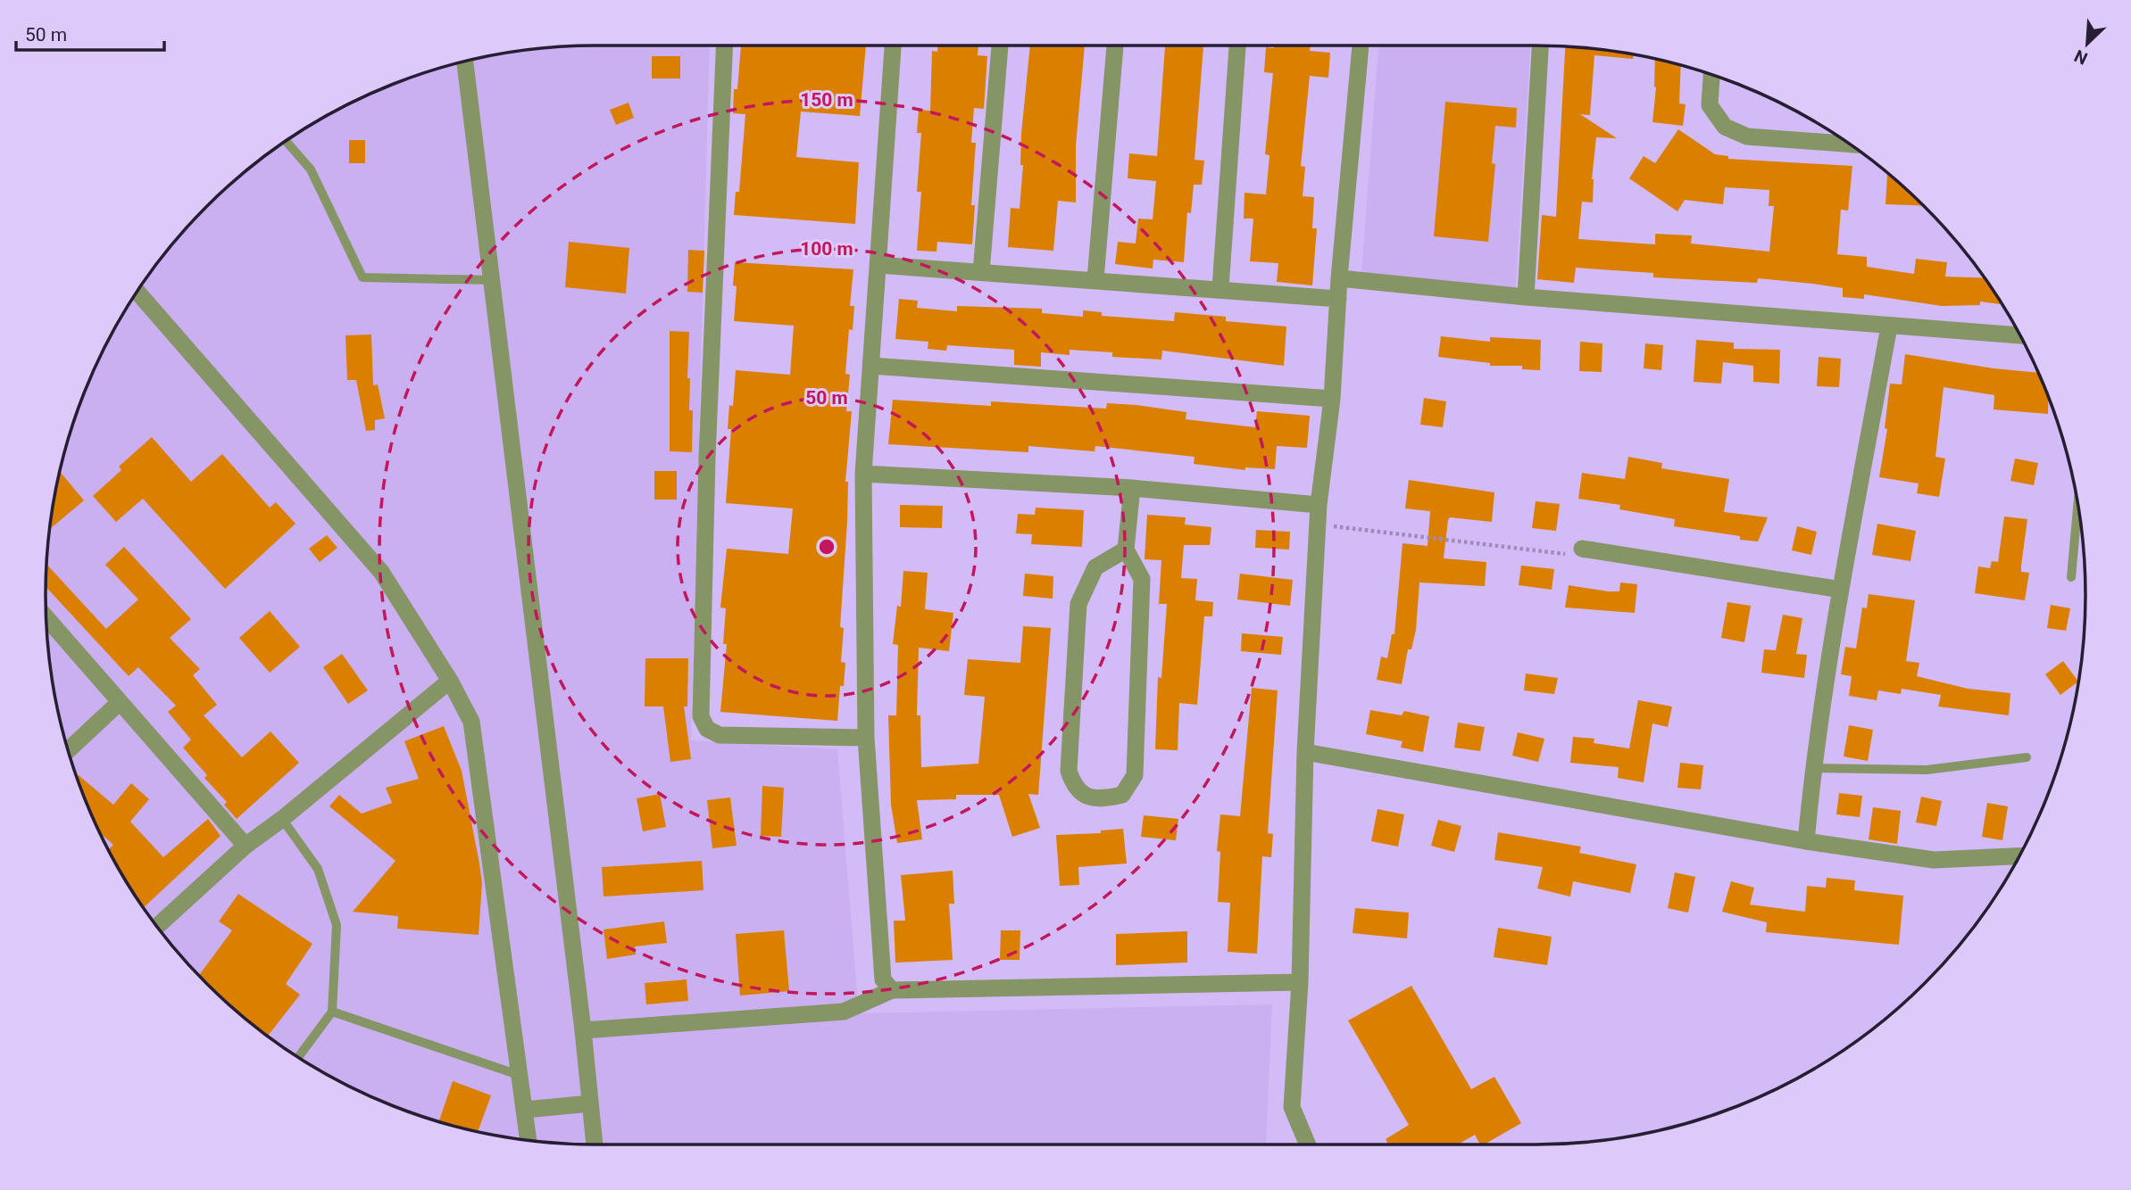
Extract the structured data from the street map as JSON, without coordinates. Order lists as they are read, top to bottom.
{
  "scale_bar": "50 m",
  "north": "bottom left",
  "rings": ["150 m", "100 m", "50 m"]
}
